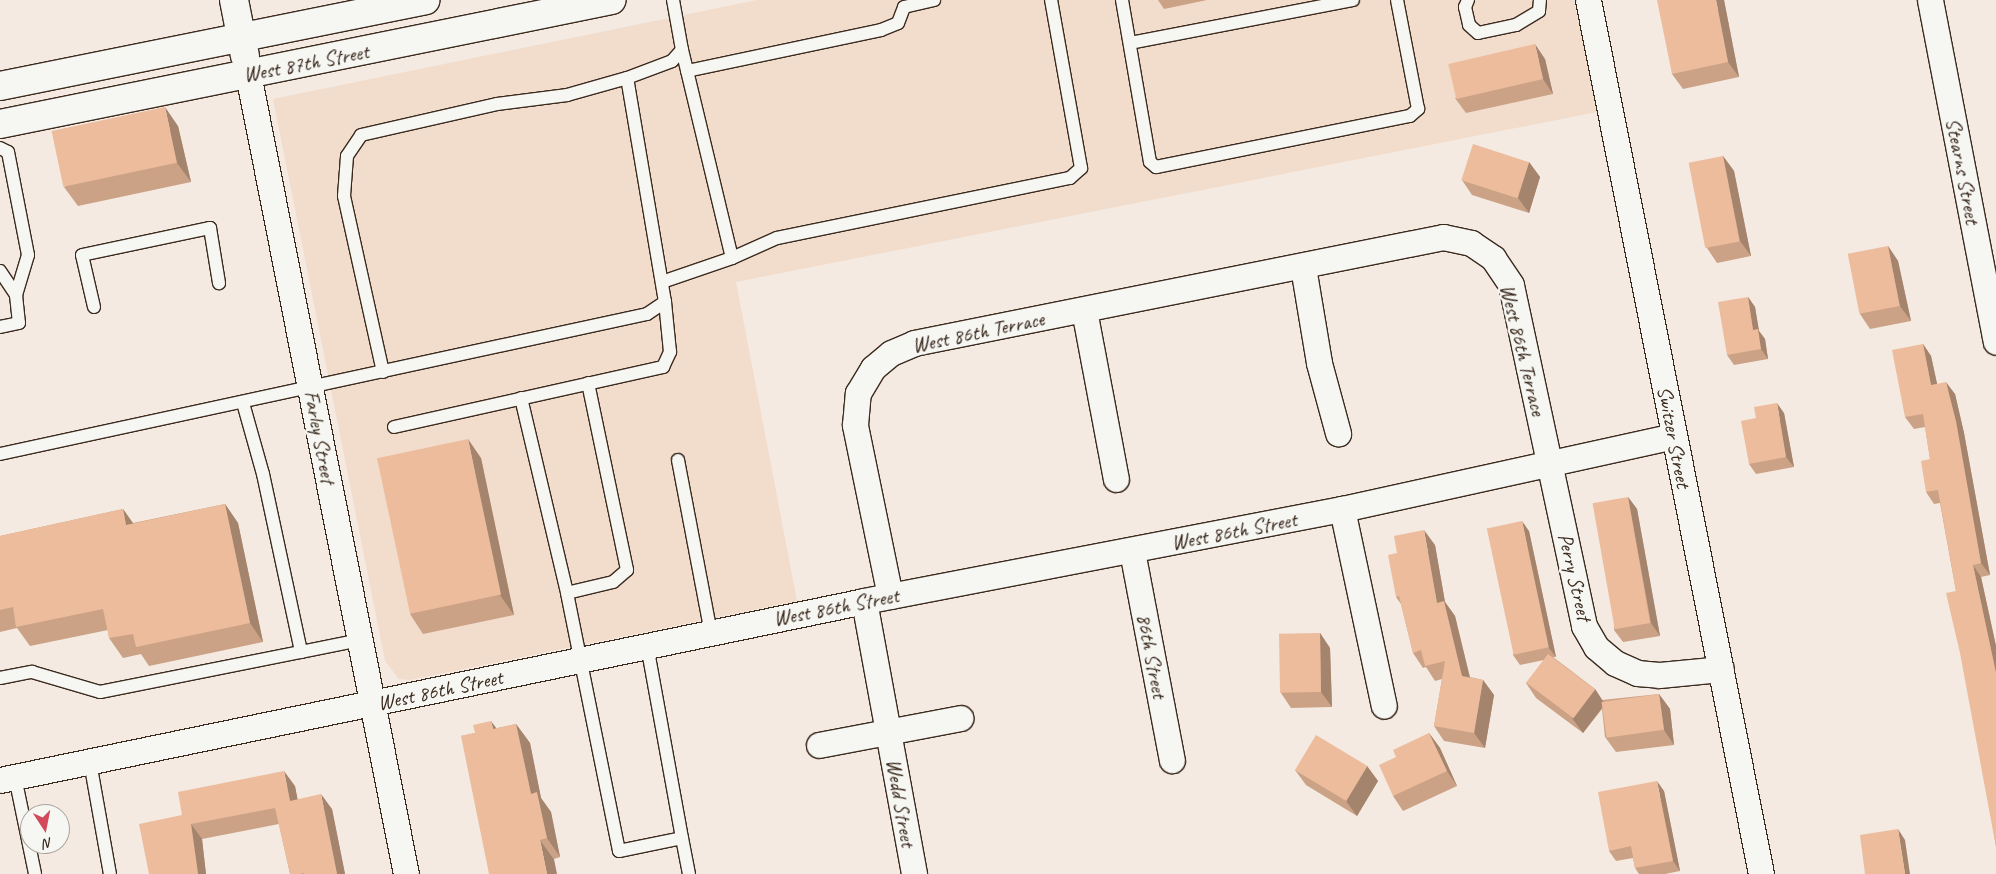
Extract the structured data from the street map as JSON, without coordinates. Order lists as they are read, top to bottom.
{
  "streets": {
    "main road": ["West 87th Street", "Farley Street"],
    "street": [
      "Stearns Street",
      "West 86th Terrace",
      "Switzer Street",
      "West 86th Street",
      "Perry Street",
      "86th Street",
      "Wedd Street"
    ]
  },
  "crossings": [
    ["West 87th Street", "Farley Street"],
    ["West 86th Terrace", "West 86th Street"],
    ["West 86th Terrace", "Perry Street"],
    ["Farley Street", "West 86th Street"],
    ["Switzer Street", "West 86th Street"],
    ["Switzer Street", "Perry Street"],
    ["West 86th Street", "Perry Street"],
    ["West 86th Street", "86th Street"],
    ["West 86th Street", "Wedd Street"]
  ],
  "north": "bottom"
}
